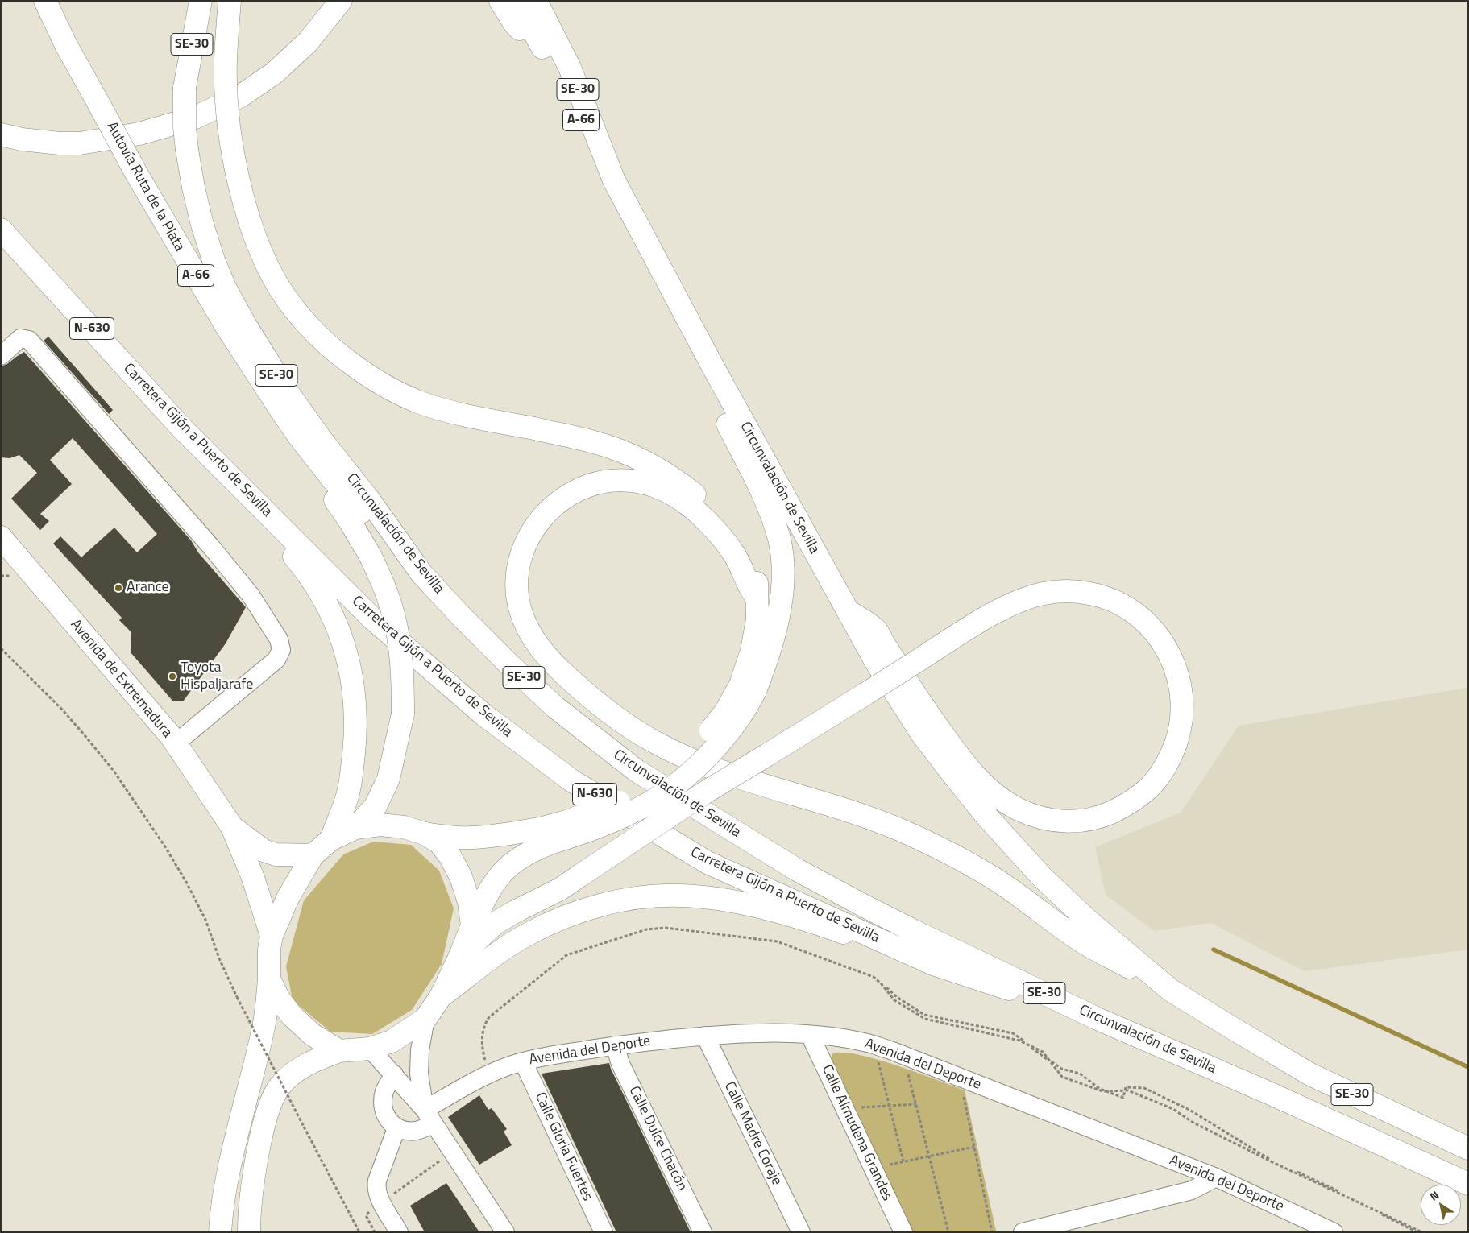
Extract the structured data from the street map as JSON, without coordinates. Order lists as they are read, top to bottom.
{
  "streets": {
    "main road": [
      "SE-30",
      "A-66",
      "Autovía Ruta de la Plata",
      "N-630",
      "Carretera Gijón a Puerto de Sevilla",
      "Circunvalación de Sevilla",
      "Avenida de Extremadura"
    ],
    "street": [
      "Avenida del Deporte",
      "Calle Almudena Grandes",
      "Calle Madre Coraje",
      "Calle Dulce Chacón",
      "Calle Gloria Fuertes"
    ]
  },
  "crossings": [
    ["A-66", "Circunvalación de Sevilla"],
    ["Autovía Ruta de la Plata", "Circunvalación de Sevilla"],
    ["Carretera Gijón a Puerto de Sevilla", "Circunvalación de Sevilla"],
    ["Avenida del Deporte", "Calle Almudena Grandes"],
    ["Avenida del Deporte", "Calle Madre Coraje"],
    ["Avenida del Deporte", "Calle Dulce Chacón"],
    ["Avenida del Deporte", "Calle Gloria Fuertes"]
  ],
  "places": ["Arance", "Toyota Hispaljarafe"],
  "north": "top left"
}
